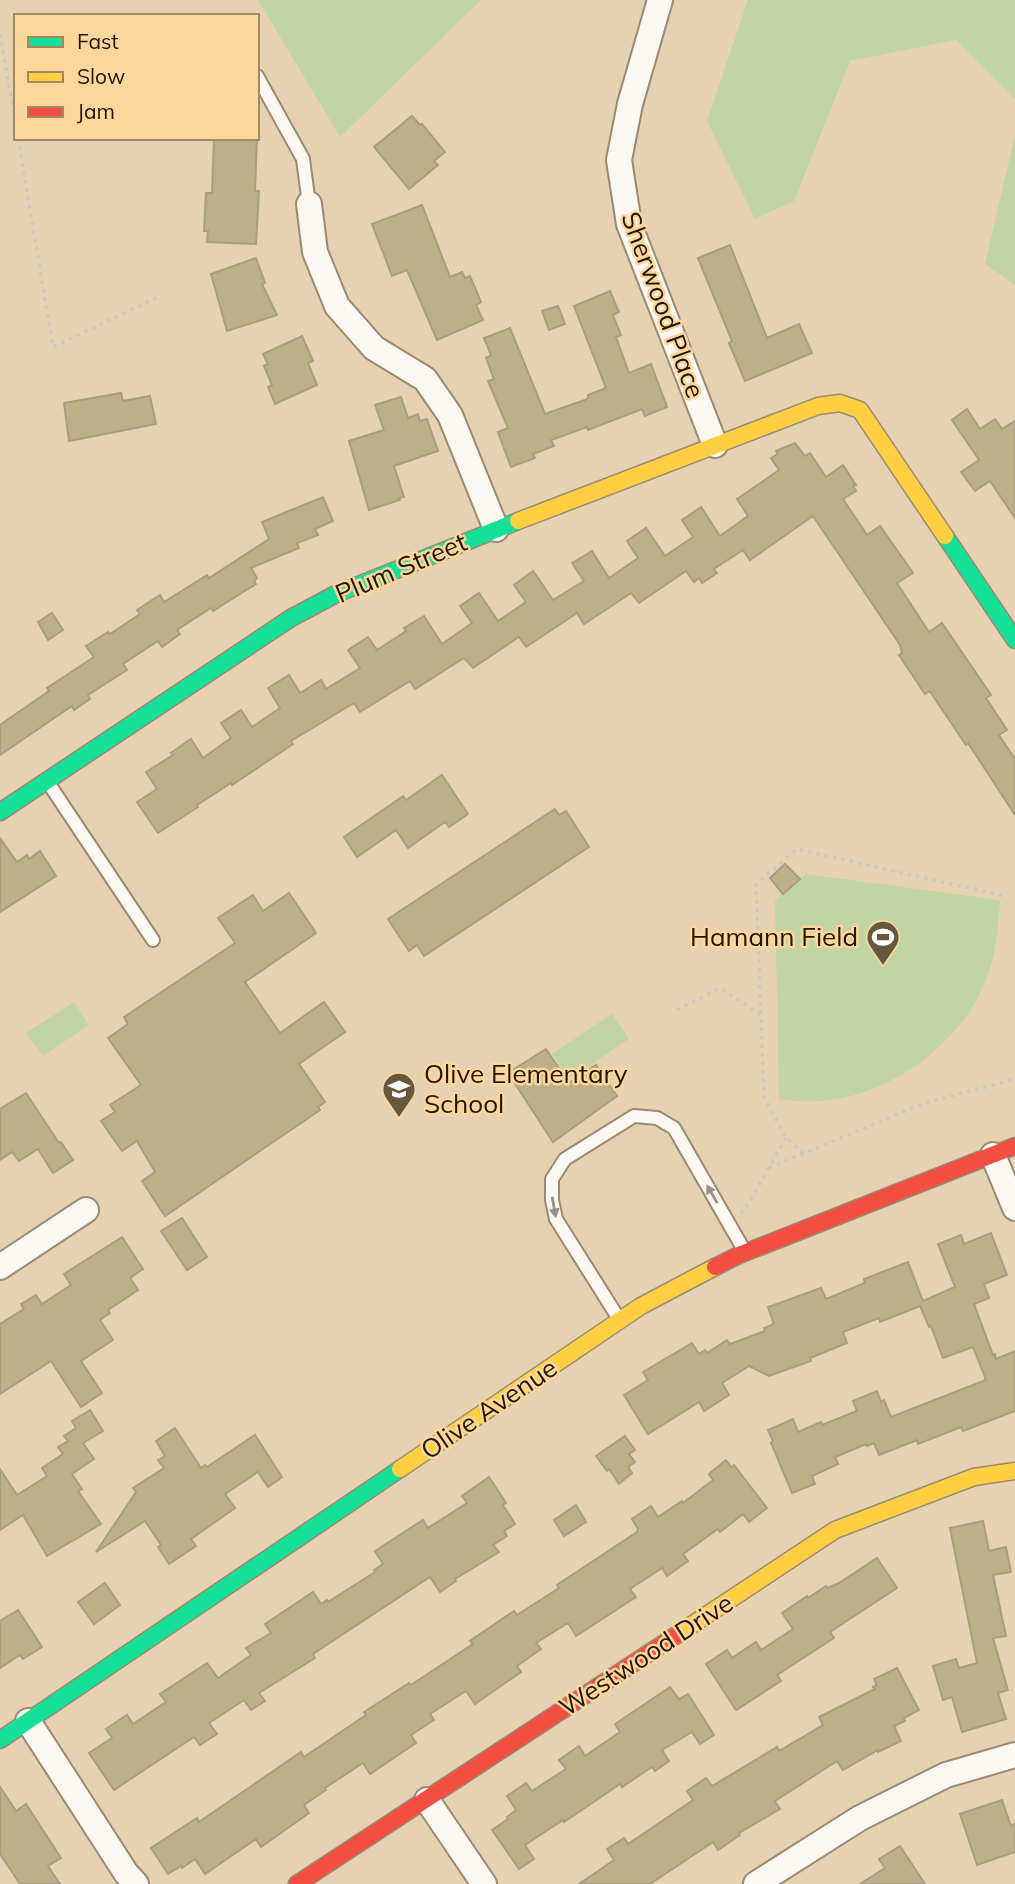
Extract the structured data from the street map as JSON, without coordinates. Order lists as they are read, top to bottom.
{
  "streets": {
    "street": [
      "Sherwood Place",
      "Plum Street",
      "Olive Avenue",
      "Westwood Drive"
    ]
  },
  "crossings": [
    ["Sherwood Place", "Plum Street"]
  ],
  "places": {
    "sports": ["Hamann Field"],
    "school or university": ["Olive Elementary School"]
  },
  "legend": ["Fast", "Slow", "Jam"]
}
